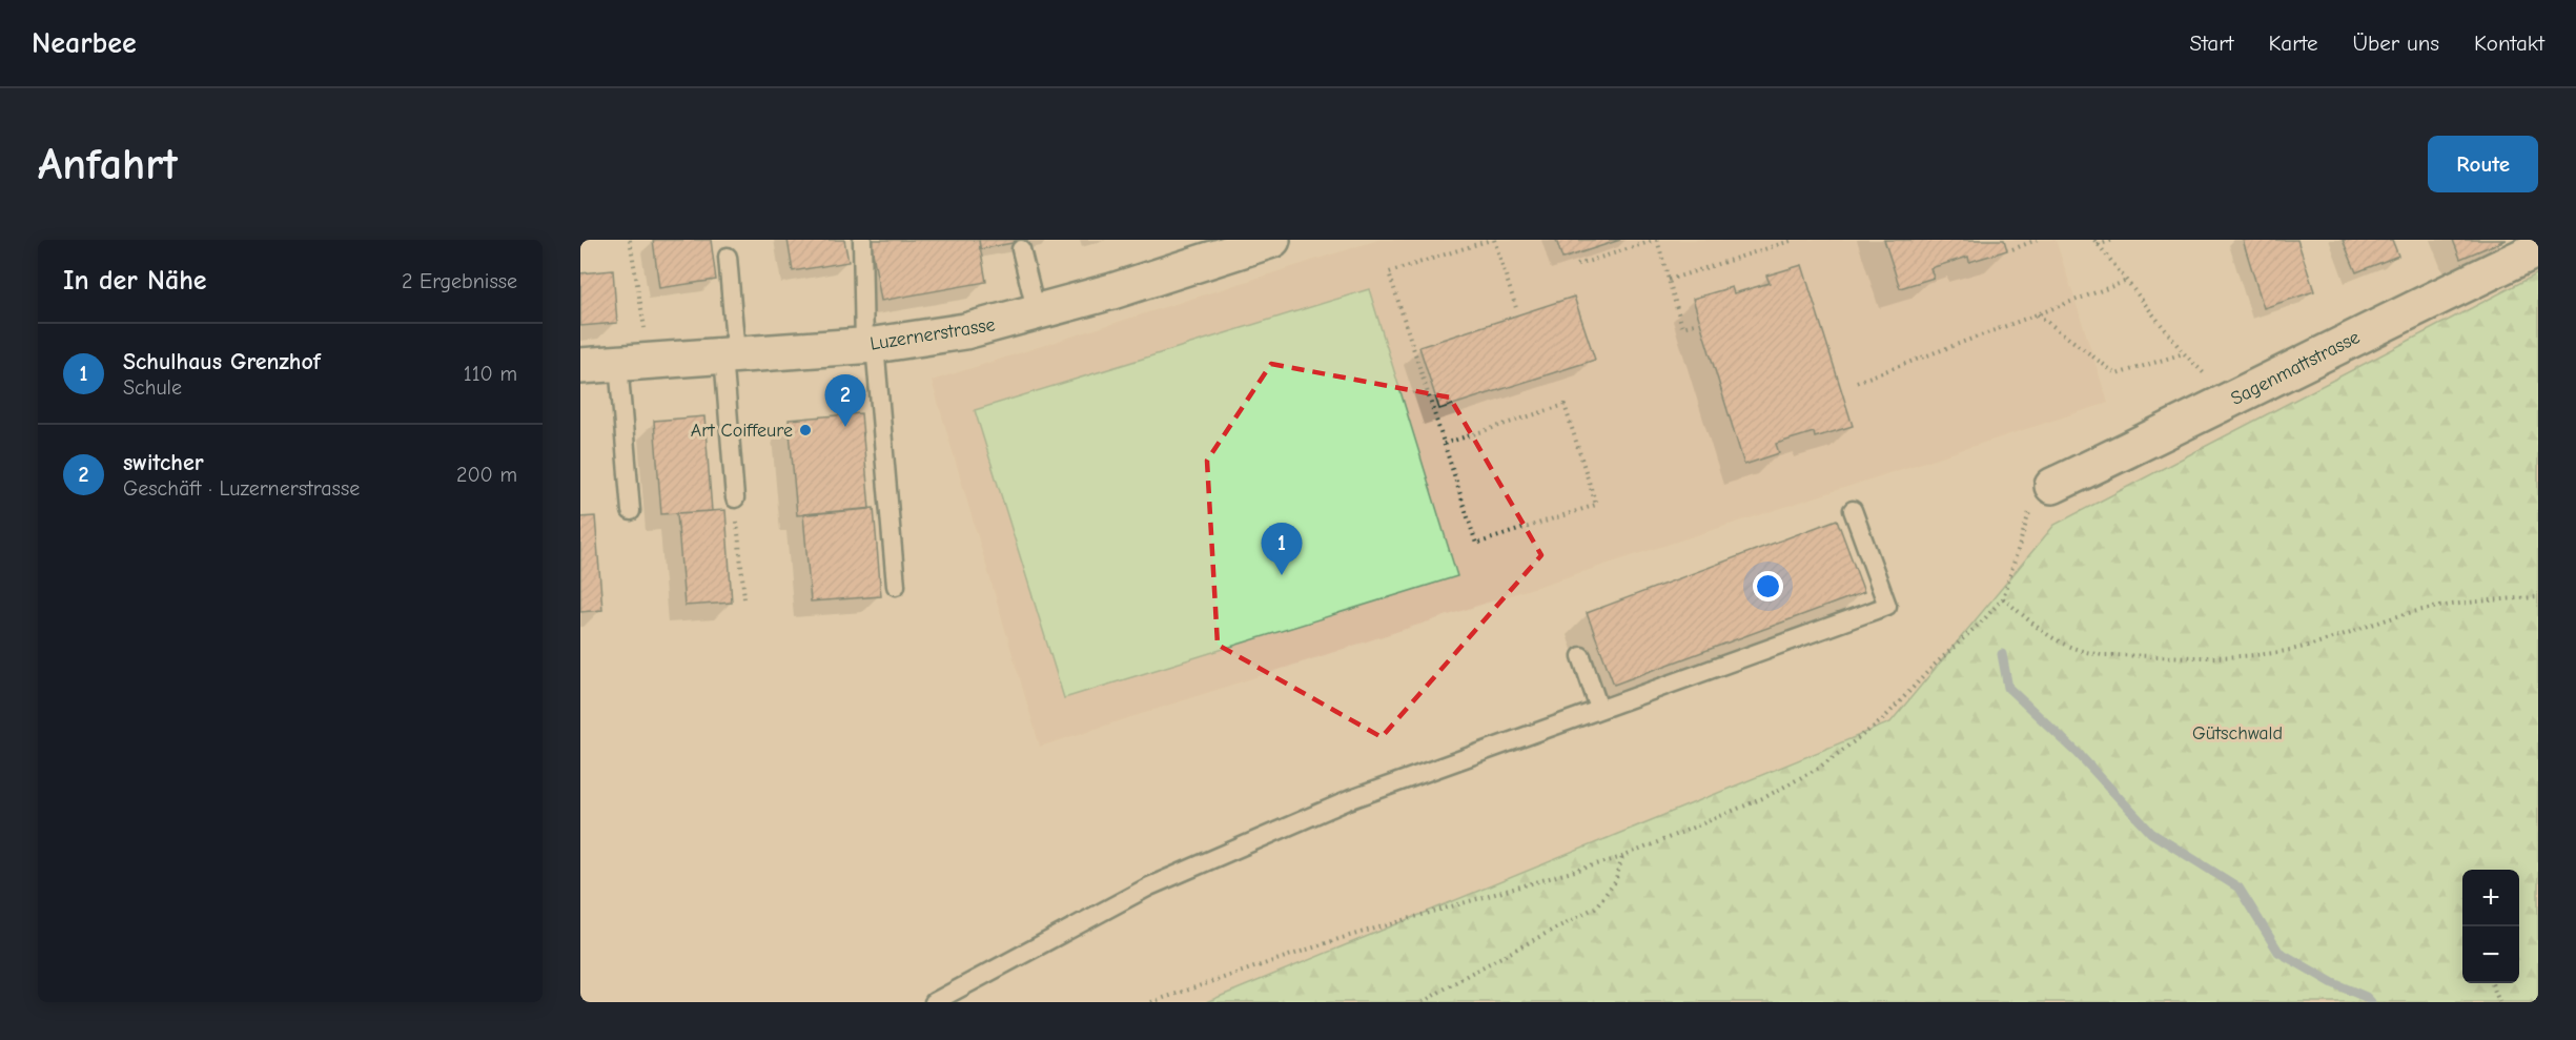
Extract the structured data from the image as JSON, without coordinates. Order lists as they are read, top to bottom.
{
  "streets": {
    "main road": ["Luzernerstrasse", "Sagenmattstrasse"]
  },
  "parks": ["Gütschwald"],
  "places": ["Art Coiffeure"],
  "page": {
    "header": "Nearbee",
    "nav": [
      "Start",
      "Karte",
      "Über uns",
      "Kontakt"
    ],
    "buttons": "Route",
    "title": "Anfahrt",
    "heading": ["In der Nähe", "2 Ergebnisse"],
    "list": [
      {
        "mark": "1",
        "name": "Schulhaus Grenzhof",
        "note": "Schule",
        "value": "110 m"
      },
      {
        "mark": "2",
        "name": "switcher",
        "note": "Geschäft · Luzernerstrasse",
        "value": "200 m"
      }
    ],
    "pins": ["2", "1"],
    "map_buttons": ["+", "−"]
  }
}
